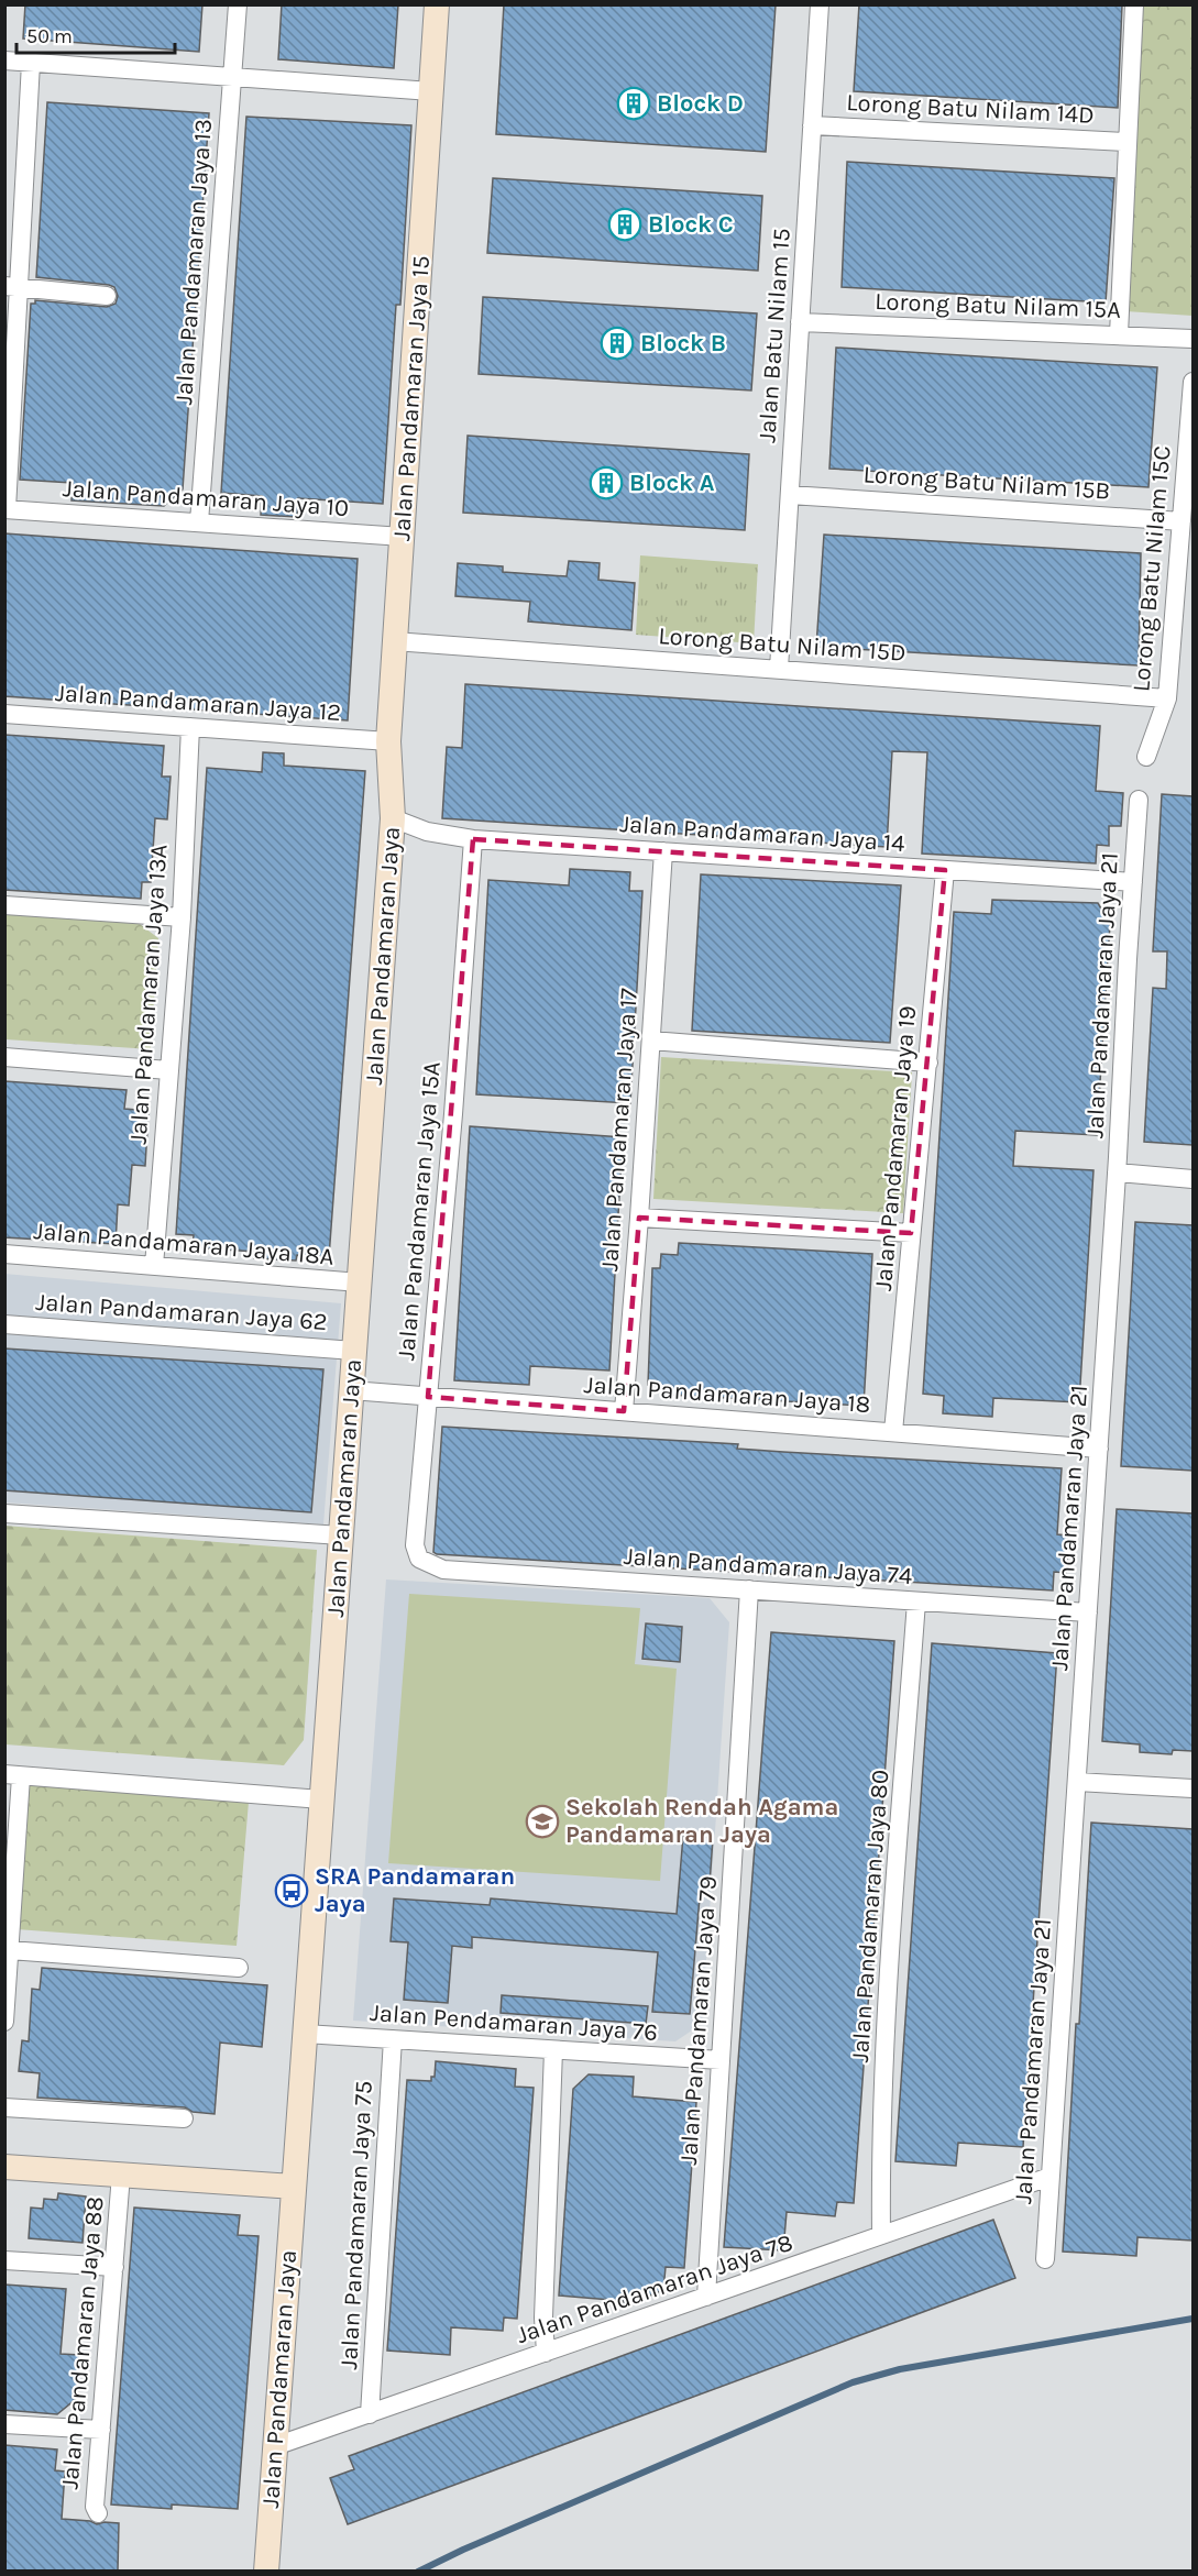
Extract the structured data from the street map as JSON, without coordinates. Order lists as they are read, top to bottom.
{
  "streets": {
    "main road": ["Jalan Pandamaran Jaya 15", "Jalan Pandamaran Jaya"],
    "street": [
      "Lorong Batu Nilam 14D",
      "Jalan Pandamaran Jaya 13",
      "Lorong Batu Nilam 15A",
      "Jalan Batu Nilam 15",
      "Lorong Batu Nilam 15B",
      "Jalan Pandamaran Jaya 10",
      "Lorong Batu Nilam 15C",
      "Lorong Batu Nilam 15D",
      "Jalan Pandamaran Jaya 12",
      "Jalan Pandamaran Jaya 14",
      "Jalan Pandamaran Jaya 13A",
      "Jalan Pandamaran Jaya 21",
      "Jalan Pandamaran Jaya 17",
      "Jalan Pandamaran Jaya 19",
      "Jalan Pandamaran Jaya 15A",
      "Jalan Pandamaran Jaya 18A",
      "Jalan Pandamaran Jaya 62",
      "Jalan Pandamaran Jaya 18",
      "Jalan Pandamaran Jaya 74",
      "Jalan Pandamaran Jaya 80",
      "Jalan Pandamaran Jaya 79",
      "Jalan Pendamaran Jaya 76",
      "Jalan Pandamaran Jaya 75",
      "Jalan Pandamaran Jaya 78",
      "Jalan Pandamaran Jaya 88"
    ]
  },
  "crossings": [
    ["Lorong Batu Nilam 14D", "Jalan Batu Nilam 15"],
    ["Jalan Pandamaran Jaya 13", "Jalan Pandamaran Jaya 10"],
    ["Lorong Batu Nilam 15A", "Jalan Batu Nilam 15"],
    ["Jalan Batu Nilam 15", "Lorong Batu Nilam 15B"],
    ["Jalan Batu Nilam 15", "Lorong Batu Nilam 15D"],
    ["Jalan Pandamaran Jaya 15", "Jalan Pandamaran Jaya 10"],
    ["Jalan Pandamaran Jaya 15", "Lorong Batu Nilam 15D"],
    ["Jalan Pandamaran Jaya 15", "Jalan Pandamaran Jaya 12"],
    ["Jalan Pandamaran Jaya 15", "Jalan Pandamaran Jaya"],
    ["Lorong Batu Nilam 15B", "Lorong Batu Nilam 15C"],
    ["Lorong Batu Nilam 15C", "Lorong Batu Nilam 15D"],
    ["Jalan Pandamaran Jaya 12", "Jalan Pandamaran Jaya 13A"],
    ["Jalan Pandamaran Jaya 14", "Jalan Pandamaran Jaya"],
    ["Jalan Pandamaran Jaya 14", "Jalan Pandamaran Jaya 21"],
    ["Jalan Pandamaran Jaya 14", "Jalan Pandamaran Jaya 17"],
    ["Jalan Pandamaran Jaya 14", "Jalan Pandamaran Jaya 19"],
    ["Jalan Pandamaran Jaya 14", "Jalan Pandamaran Jaya 15A"],
    ["Jalan Pandamaran Jaya", "Jalan Pandamaran Jaya 18A"],
    ["Jalan Pandamaran Jaya", "Jalan Pandamaran Jaya 62"],
    ["Jalan Pandamaran Jaya", "Jalan Pandamaran Jaya 18"],
    ["Jalan Pandamaran Jaya", "Jalan Pendamaran Jaya 76"],
    ["Jalan Pandamaran Jaya", "Jalan Pandamaran Jaya 78"],
    ["Jalan Pandamaran Jaya 13A", "Jalan Pandamaran Jaya 18A"],
    ["Jalan Pandamaran Jaya 21", "Jalan Pandamaran Jaya 18"],
    ["Jalan Pandamaran Jaya 21", "Jalan Pandamaran Jaya 74"],
    ["Jalan Pandamaran Jaya 21", "Jalan Pandamaran Jaya 78"],
    ["Jalan Pandamaran Jaya 17", "Jalan Pandamaran Jaya 18"],
    ["Jalan Pandamaran Jaya 19", "Jalan Pandamaran Jaya 18"],
    ["Jalan Pandamaran Jaya 15A", "Jalan Pandamaran Jaya 18"],
    ["Jalan Pandamaran Jaya 15A", "Jalan Pandamaran Jaya 74"],
    ["Jalan Pandamaran Jaya 74", "Jalan Pandamaran Jaya 80"],
    ["Jalan Pandamaran Jaya 74", "Jalan Pandamaran Jaya 79"],
    ["Jalan Pandamaran Jaya 80", "Jalan Pandamaran Jaya 78"],
    ["Jalan Pandamaran Jaya 79", "Jalan Pendamaran Jaya 76"],
    ["Jalan Pandamaran Jaya 79", "Jalan Pandamaran Jaya 78"],
    ["Jalan Pendamaran Jaya 76", "Jalan Pandamaran Jaya 75"],
    ["Jalan Pandamaran Jaya 75", "Jalan Pandamaran Jaya 78"]
  ],
  "places": {
    "building": [
      "Block D",
      "Block C",
      "Block B",
      "Block A"
    ],
    "school or university": ["Sekolah Rendah Agama Pandamaran Jaya"],
    "bus stop": ["SRA Pandamaran Jaya"]
  },
  "scale_bar": "50 m"
}
